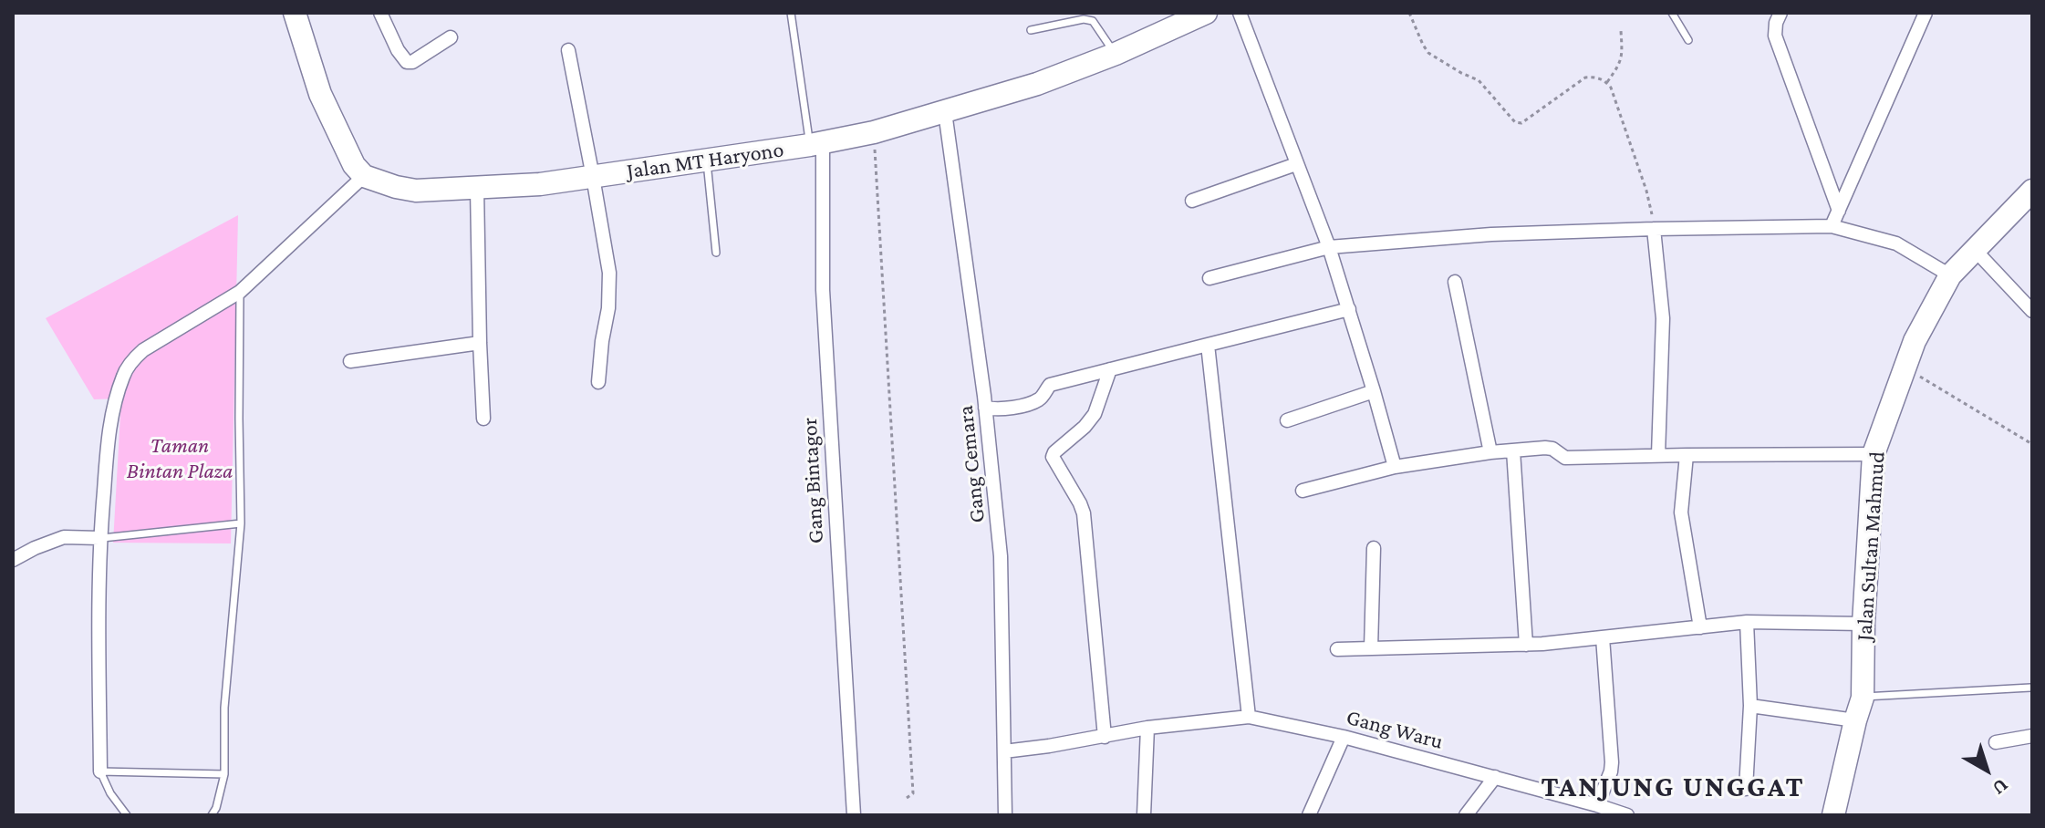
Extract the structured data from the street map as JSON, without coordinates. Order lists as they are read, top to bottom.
{
  "streets": {
    "main road": ["Jalan MT Haryono", "Jalan Sultan Mahmud"],
    "street": ["Gang Cemara", "Gang Bintagor", "Gang Waru"]
  },
  "crossings": [
    ["Jalan MT Haryono", "Gang Cemara"],
    ["Jalan MT Haryono", "Gang Bintagor"]
  ],
  "districts": ["TANJUNG UNGGAT"],
  "parks": ["Taman Bintan Plaza"],
  "north": "bottom right"
}
